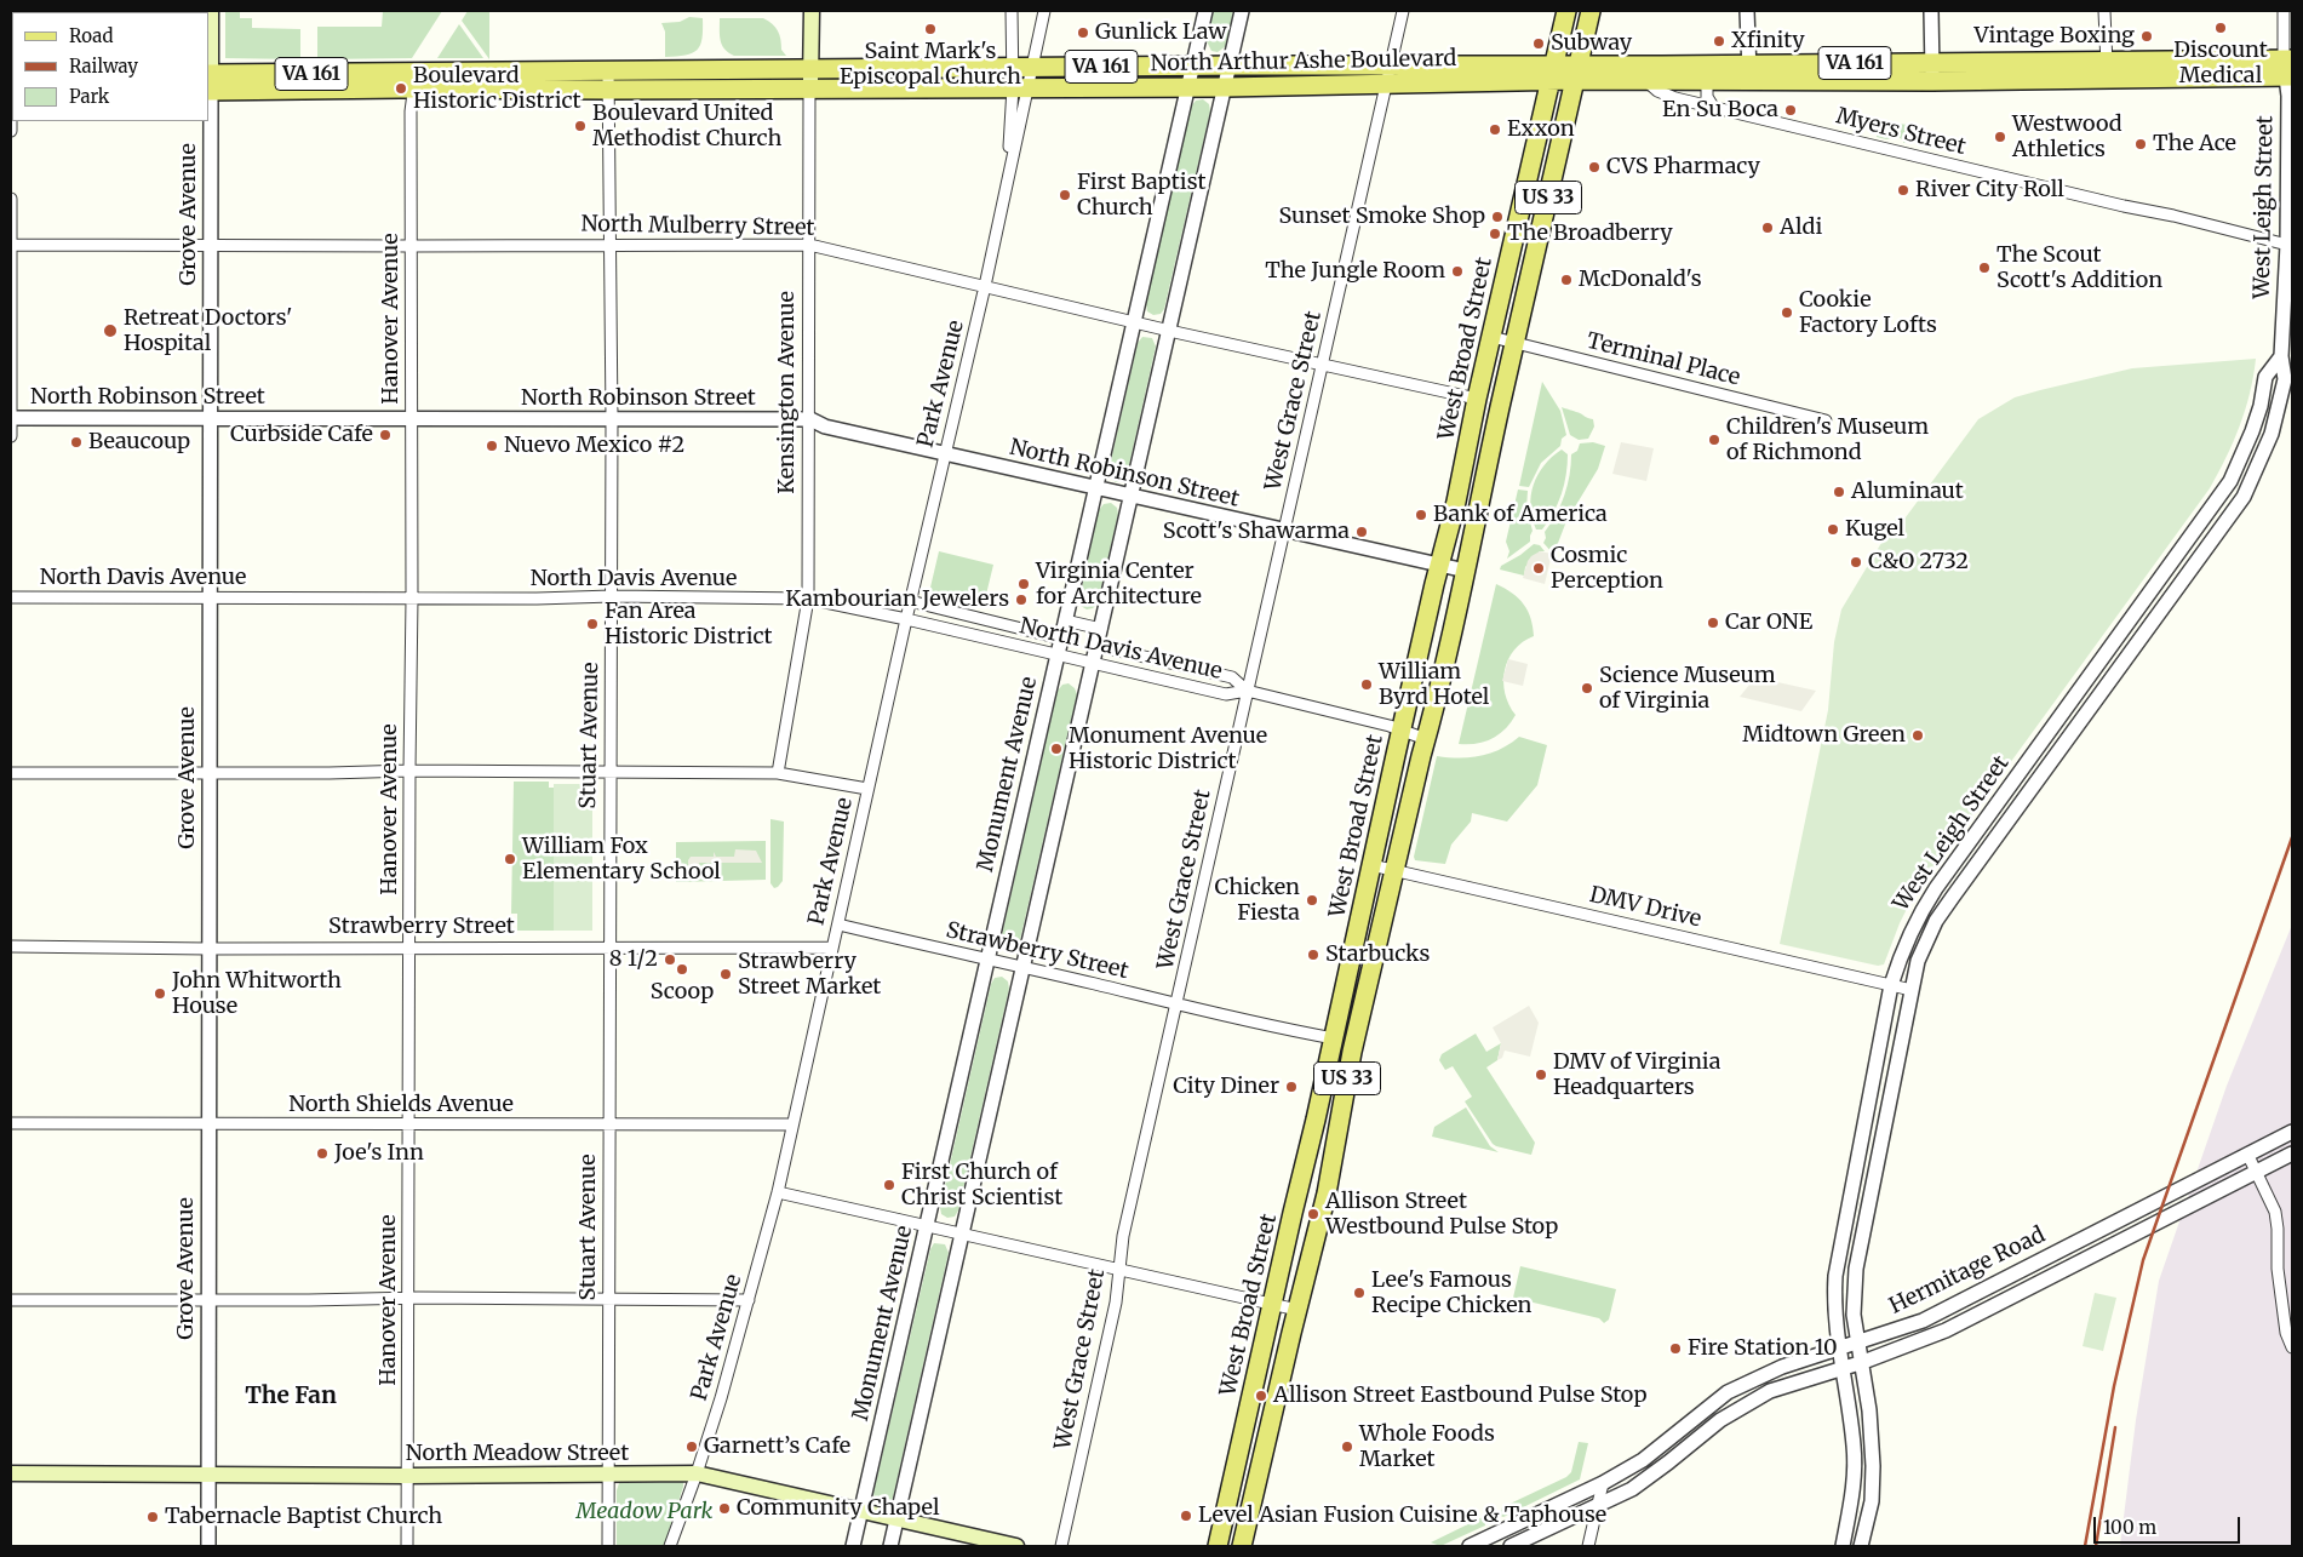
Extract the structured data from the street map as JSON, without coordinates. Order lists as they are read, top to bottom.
{
  "streets": {
    "main road": [
      "North Arthur Ashe Boulevard",
      "VA 161",
      "US 33",
      "Grove Avenue",
      "West Broad Street",
      "Kensington Avenue",
      "North Meadow Street"
    ],
    "street": [
      "Myers Street",
      "West Leigh Street",
      "North Mulberry Street",
      "Hanover Avenue",
      "Terminal Place",
      "Park Avenue",
      "North Robinson Street",
      "West Grace Street",
      "North Davis Avenue",
      "Stuart Avenue",
      "Monument Avenue",
      "DMV Drive",
      "Strawberry Street",
      "North Shields Avenue",
      "Hermitage Road"
    ]
  },
  "crossings": [
    ["North Arthur Ashe Boulevard", "Myers Street"],
    ["North Arthur Ashe Boulevard", "West Leigh Street"],
    ["North Arthur Ashe Boulevard", "Grove Avenue"],
    ["North Arthur Ashe Boulevard", "Hanover Avenue"],
    ["North Arthur Ashe Boulevard", "West Broad Street"],
    ["North Arthur Ashe Boulevard", "Park Avenue"],
    ["North Arthur Ashe Boulevard", "Kensington Avenue"],
    ["North Arthur Ashe Boulevard", "West Grace Street"],
    ["North Arthur Ashe Boulevard", "Stuart Avenue"],
    ["North Arthur Ashe Boulevard", "Monument Avenue"],
    ["Myers Street", "West Leigh Street"],
    ["West Leigh Street", "DMV Drive"],
    ["West Leigh Street", "Hermitage Road"],
    ["Grove Avenue", "North Mulberry Street"],
    ["Grove Avenue", "North Robinson Street"],
    ["Grove Avenue", "North Davis Avenue"],
    ["Grove Avenue", "Strawberry Street"],
    ["Grove Avenue", "North Shields Avenue"],
    ["Grove Avenue", "North Meadow Street"],
    ["North Mulberry Street", "Hanover Avenue"],
    ["North Mulberry Street", "West Broad Street"],
    ["North Mulberry Street", "Park Avenue"],
    ["North Mulberry Street", "Kensington Avenue"],
    ["North Mulberry Street", "West Grace Street"],
    ["North Mulberry Street", "Stuart Avenue"],
    ["North Mulberry Street", "Monument Avenue"],
    ["Hanover Avenue", "North Robinson Street"],
    ["Hanover Avenue", "North Davis Avenue"],
    ["Hanover Avenue", "Strawberry Street"],
    ["Hanover Avenue", "North Shields Avenue"],
    ["Hanover Avenue", "North Meadow Street"],
    ["West Broad Street", "Terminal Place"],
    ["West Broad Street", "North Robinson Street"],
    ["West Broad Street", "North Davis Avenue"],
    ["West Broad Street", "DMV Drive"],
    ["West Broad Street", "Strawberry Street"],
    ["Park Avenue", "North Robinson Street"],
    ["Park Avenue", "North Davis Avenue"],
    ["Park Avenue", "Strawberry Street"],
    ["Park Avenue", "North Shields Avenue"],
    ["Park Avenue", "North Meadow Street"],
    ["Kensington Avenue", "North Robinson Street"],
    ["Kensington Avenue", "North Davis Avenue"],
    ["North Robinson Street", "West Grace Street"],
    ["North Robinson Street", "Stuart Avenue"],
    ["North Robinson Street", "Monument Avenue"],
    ["West Grace Street", "North Davis Avenue"],
    ["West Grace Street", "Strawberry Street"],
    ["North Davis Avenue", "Stuart Avenue"],
    ["North Davis Avenue", "Monument Avenue"],
    ["Stuart Avenue", "Strawberry Street"],
    ["Stuart Avenue", "North Shields Avenue"],
    ["Stuart Avenue", "North Meadow Street"],
    ["Monument Avenue", "Strawberry Street"],
    ["Monument Avenue", "North Meadow Street"]
  ],
  "districts": ["The Fan"],
  "parks": ["Meadow Park"],
  "places": [
    "Discount Medical",
    "Saint Mark's Episcopal Church",
    "Gunlick Law",
    "Vintage Boxing",
    "Xfinity",
    "Subway",
    "Boulevard Historic District",
    "En Su Boca",
    "Boulevard United Methodist Church",
    "Exxon",
    "Westwood Athletics",
    "The Ace",
    "CVS Pharmacy",
    "River City Roll",
    "First Baptist Church",
    "Sunset Smoke Shop",
    "Aldi",
    "The Broadberry",
    "The Scout Scott's Addition",
    "The Jungle Room",
    "McDonald's",
    "Cookie Factory Lofts",
    "Retreat Doctors' Hospital",
    "Curbside Cafe",
    "Children's Museum of Richmond",
    "Beaucoup",
    "Nuevo Mexico #2",
    "Aluminaut",
    "Bank of America",
    "Kugel",
    "Scott's Shawarma",
    "C&O 2732",
    "Cosmic Perception",
    "Virginia Center for Architecture",
    "Kambourian Jewelers",
    "Car ONE",
    "Fan Area Historic District",
    "William Byrd Hotel",
    "Science Museum of Virginia",
    "Midtown Green",
    "Monument Avenue Historic District",
    "William Fox Elementary School",
    "Chicken Fiesta",
    "Starbucks",
    "8 1/2",
    "Scoop",
    "Strawberry Street Market",
    "John Whitworth House",
    "DMV of Virginia Headquarters",
    "City Diner",
    "Joe's Inn",
    "First Church of Christ Scientist",
    "Allison Street Westbound Pulse Stop",
    "Lee's Famous Recipe Chicken",
    "Fire Station 10",
    "Allison Street Eastbound Pulse Stop",
    "Garnett’s Cafe",
    "Whole Foods Market",
    "Community Chapel",
    "Level Asian Fusion Cuisine & Taphouse",
    "Tabernacle Baptist Church"
  ],
  "legend": ["Road", "Railway", "Park"],
  "scale_bar": "100 m"
}
